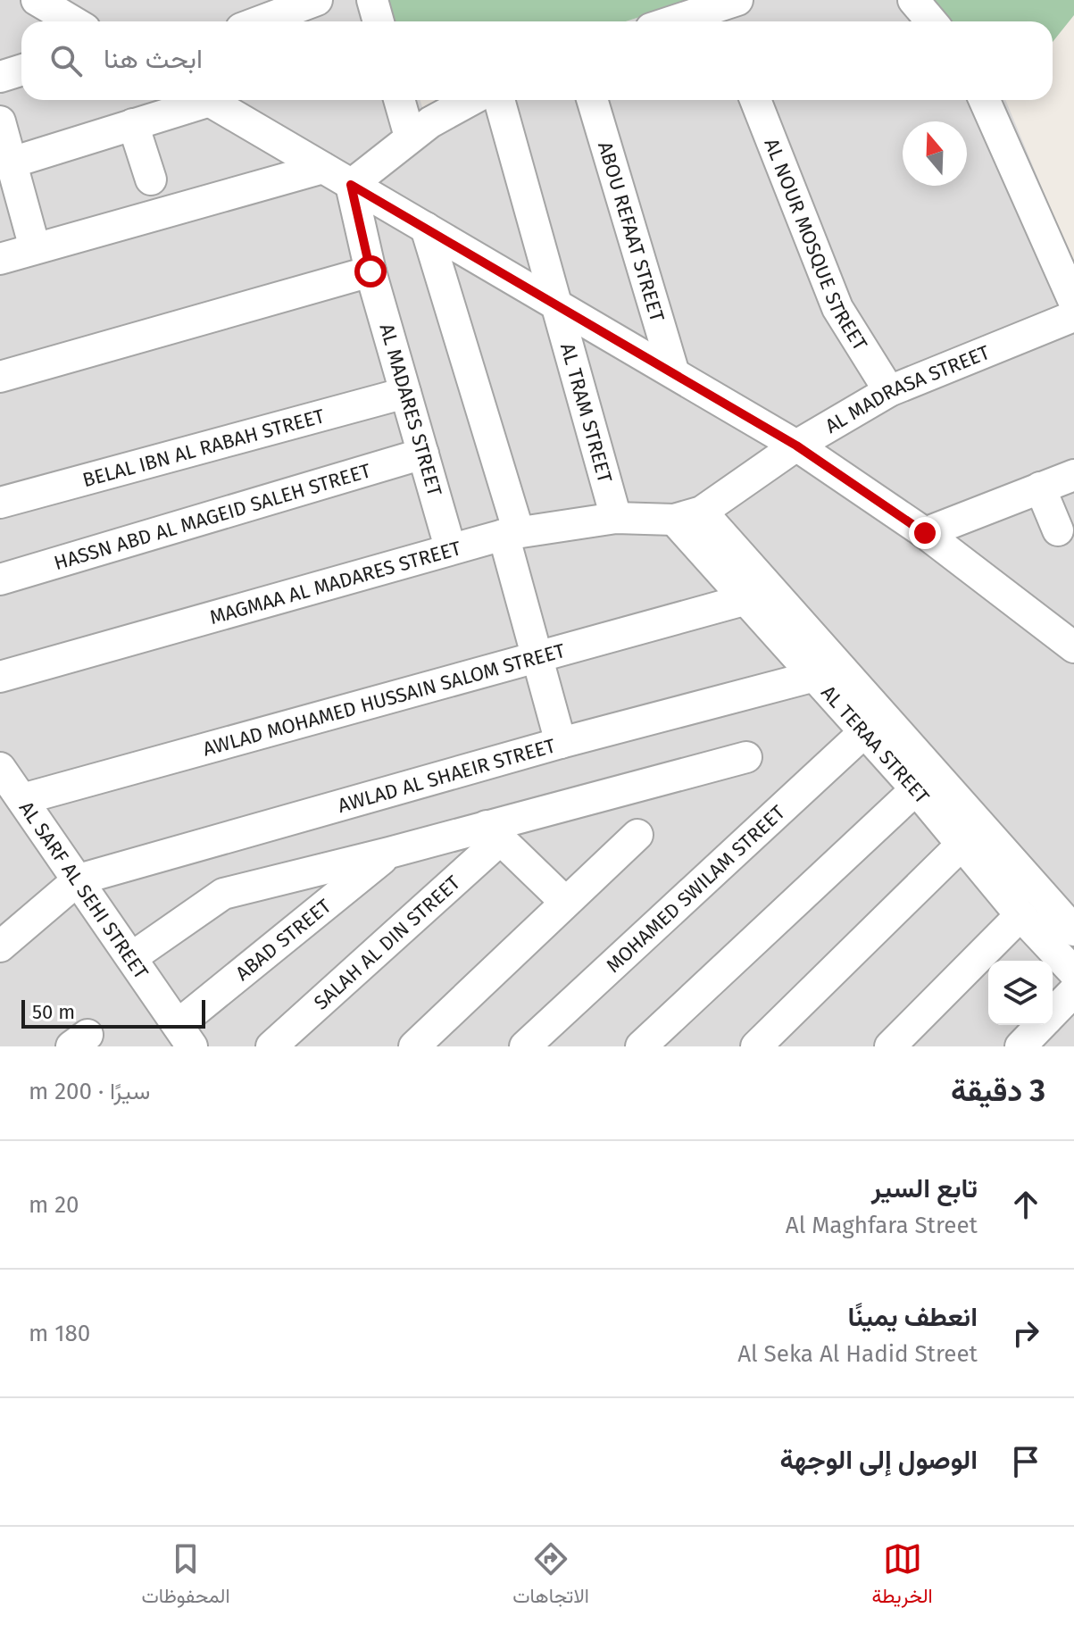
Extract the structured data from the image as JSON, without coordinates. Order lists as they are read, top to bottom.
{
  "streets": {
    "street": [
      "ABOU REFAAT STREET",
      "AL NOUR MOSQUE STREET",
      "AL MADRASA STREET",
      "AL MADARES STREET",
      "AL TRAM STREET",
      "BELAL IBN AL RABAH STREET",
      "HASSN ABD AL MAGEID SALEH STREET",
      "MAGMAA AL MADARES STREET",
      "AWLAD MOHAMED HUSSAIN SALOM STREET",
      "AL TERAA STREET",
      "AWLAD AL SHAEIR STREET",
      "AL SARF AL SEHI STREET",
      "MOHAMED SWILAM STREET",
      "ABAD STREET",
      "SALAH AL DIN STREET"
    ]
  },
  "crossings": [
    ["AL NOUR MOSQUE STREET", "AL MADRASA STREET"],
    ["AL MADRASA STREET", "MAGMAA AL MADARES STREET"],
    ["AL MADRASA STREET", "AL TERAA STREET"],
    ["AL MADARES STREET", "BELAL IBN AL RABAH STREET"],
    ["AL MADARES STREET", "HASSN ABD AL MAGEID SALEH STREET"],
    ["AL MADARES STREET", "MAGMAA AL MADARES STREET"],
    ["AL TRAM STREET", "MAGMAA AL MADARES STREET"],
    ["MAGMAA AL MADARES STREET", "AL TERAA STREET"],
    ["AWLAD MOHAMED HUSSAIN SALOM STREET", "AL TERAA STREET"],
    ["AWLAD MOHAMED HUSSAIN SALOM STREET", "AL SARF AL SEHI STREET"],
    ["AL TERAA STREET", "AWLAD AL SHAEIR STREET"],
    ["AL TERAA STREET", "MOHAMED SWILAM STREET"],
    ["AWLAD AL SHAEIR STREET", "AL SARF AL SEHI STREET"],
    ["AL SARF AL SEHI STREET", "ABAD STREET"]
  ],
  "scale_bar": "50 m",
  "north": "top",
  "page": {
    "search": "ابحث هنا",
    "scale": "50 m",
    "heading": ["3 دقيقة", "سيرًا · 200 m"],
    "list": [
      ["تابع السير", "Al Maghfara Street", "20 m"],
      ["انعطف يمينًا", "Al Seka Al Hadid Street", "180 m"],
      "الوصول إلى الوجهة"
    ],
    "nav": ["الخريطة", "الاتجاهات", "المحفوظات"]
  }
}
